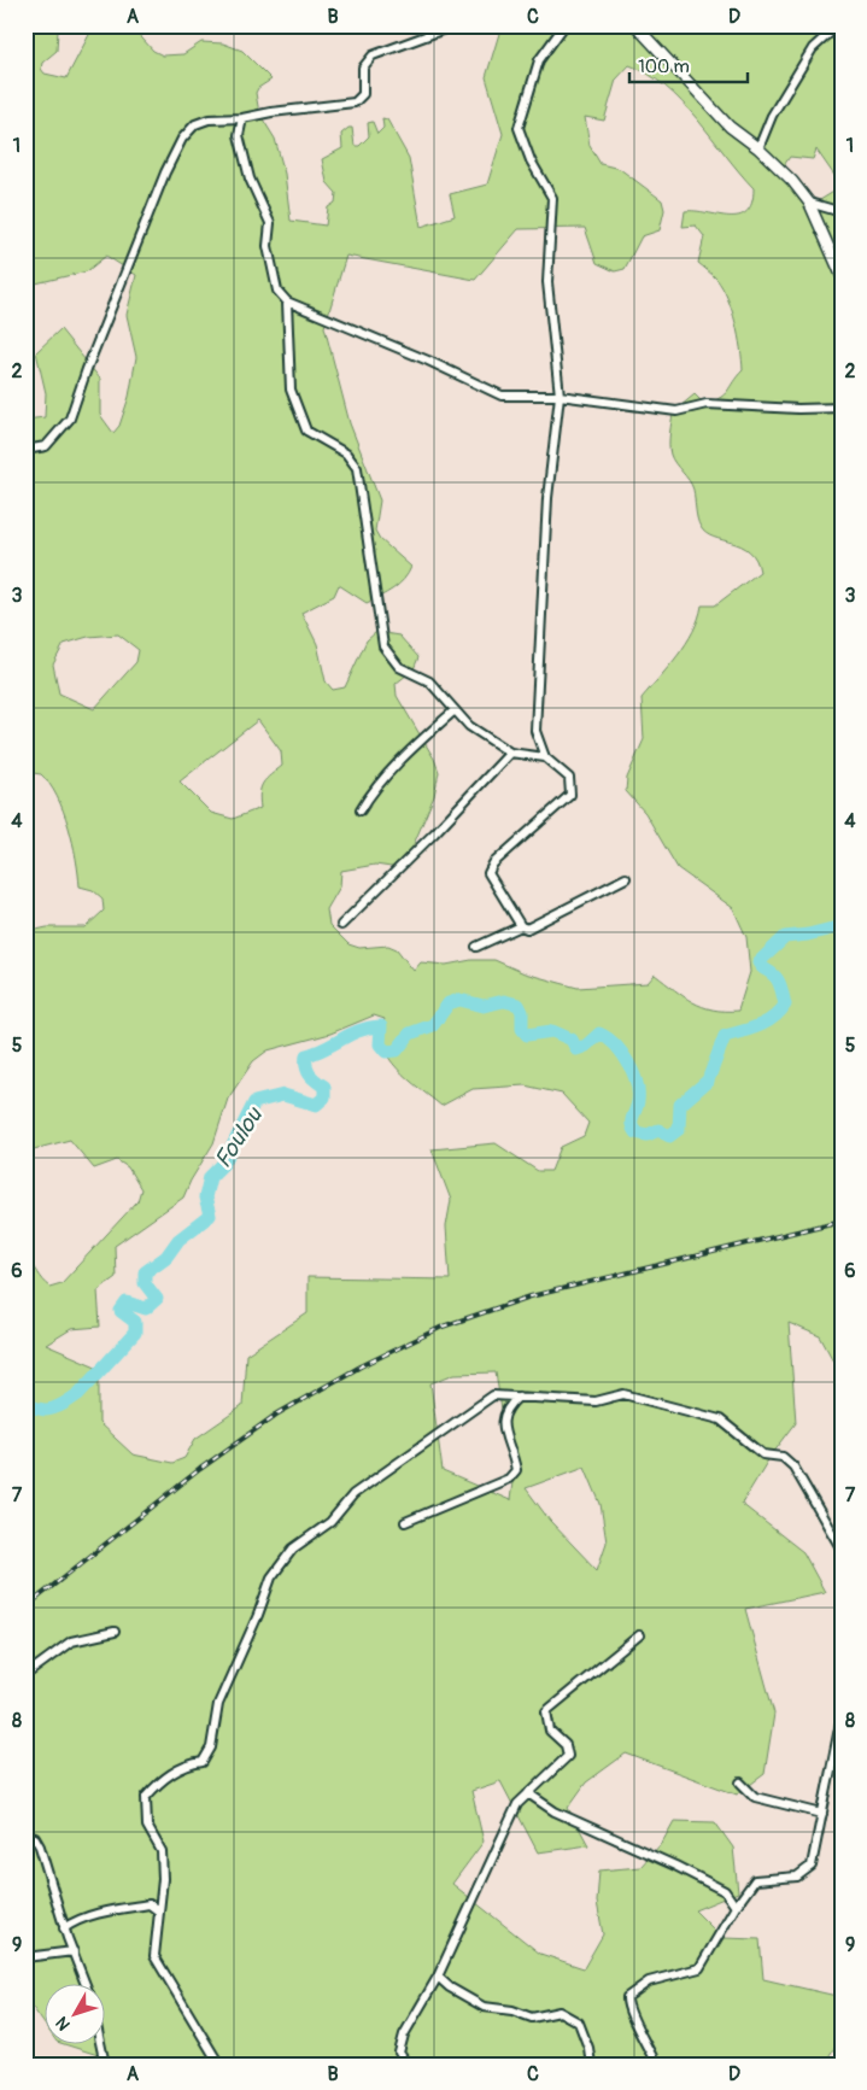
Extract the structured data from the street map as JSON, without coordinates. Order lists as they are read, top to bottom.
{
  "water": ["Foulou"],
  "scale_bar": "100 m",
  "north": "bottom left",
  "grid": {
    "columns": [
      "A",
      "B",
      "C",
      "D"
    ],
    "rows": [
      "1",
      "2",
      "3",
      "4",
      "5",
      "6",
      "7",
      "8",
      "9"
    ]
  }
}
